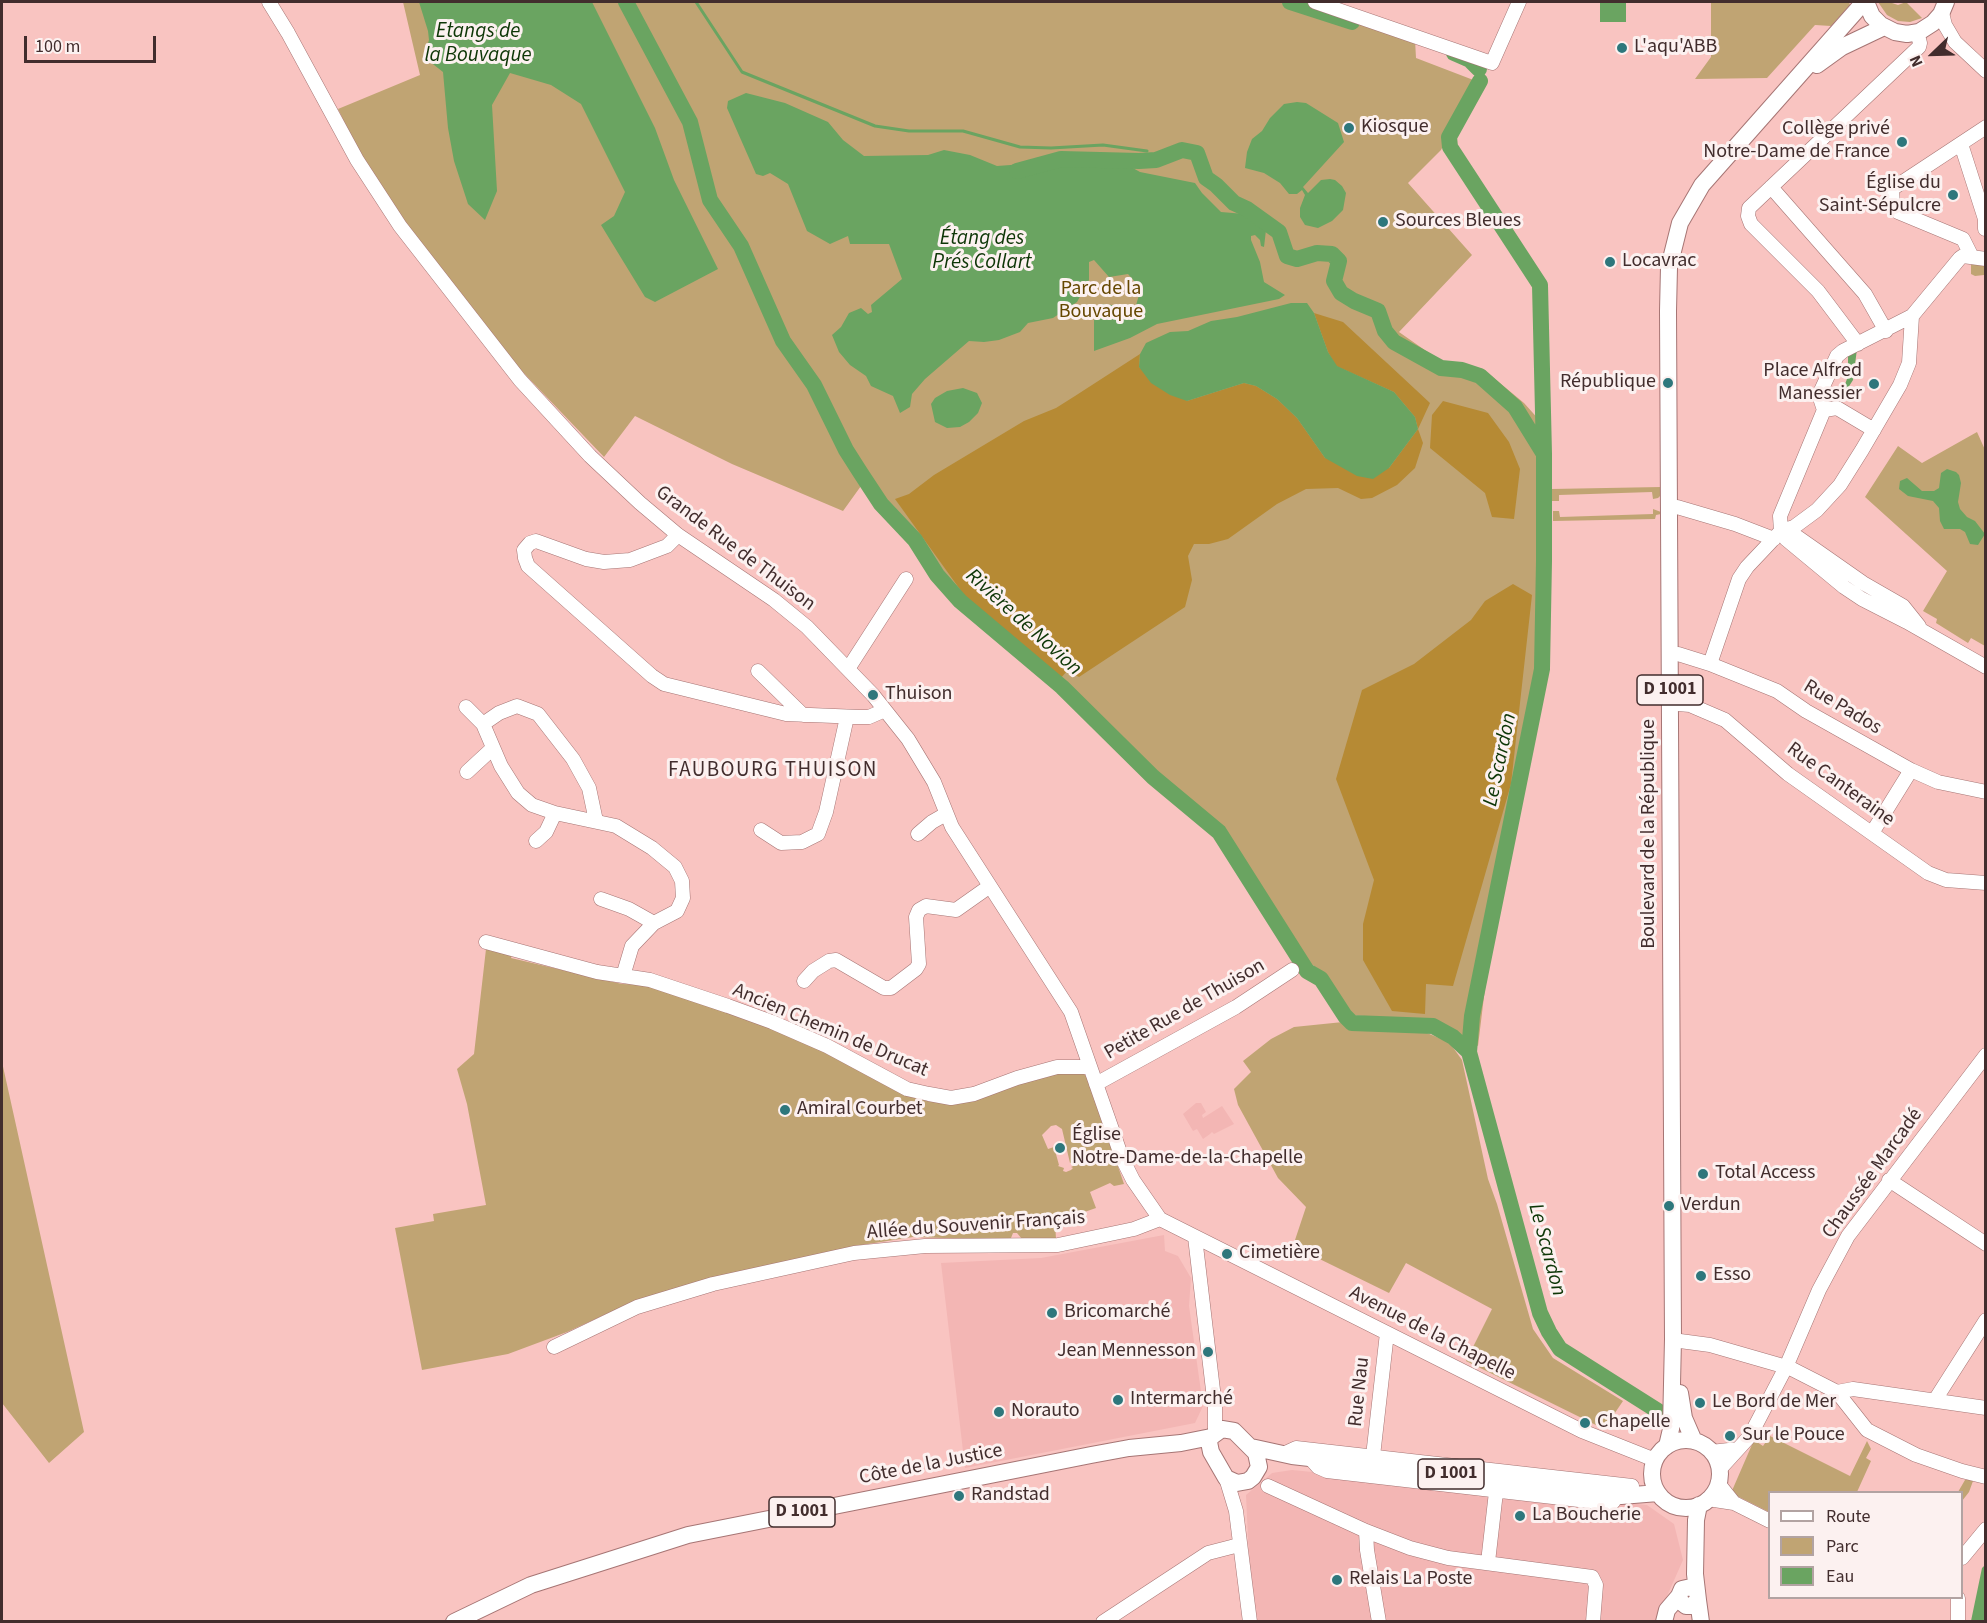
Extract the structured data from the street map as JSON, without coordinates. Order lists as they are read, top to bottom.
{
  "streets": {
    "main road": ["D 1001", "Boulevard de la République", "Côte de la Justice"],
    "street": [
      "Grande Rue de Thuison",
      "Rue Pados",
      "Rue Canteraine",
      "Petite Rue de Thuison",
      "Ancien Chemin de Drucat",
      "Chaussée Marcadé",
      "Allée du Souvenir Français",
      "Avenue de la Chapelle",
      "Rue Nau"
    ]
  },
  "crossings": [
    ["Grande Rue de Thuison", "Petite Rue de Thuison"],
    ["Grande Rue de Thuison", "Ancien Chemin de Drucat"],
    ["Grande Rue de Thuison", "Allée du Souvenir Français"],
    ["Grande Rue de Thuison", "Avenue de la Chapelle"],
    ["D 1001", "Boulevard de la République"],
    ["D 1001", "Chaussée Marcadé"],
    ["D 1001", "Avenue de la Chapelle"],
    ["Rue Pados", "Boulevard de la République"],
    ["Rue Canteraine", "Boulevard de la République"],
    ["Boulevard de la République", "Chaussée Marcadé"],
    ["Boulevard de la République", "Avenue de la Chapelle"],
    ["Chaussée Marcadé", "Avenue de la Chapelle"],
    ["Avenue de la Chapelle", "Rue Nau"]
  ],
  "districts": ["FAUBOURG THUISON"],
  "water": [
    "Etangs de la Bouvaque",
    "Étang des Prés Collart",
    "Rivière de Novion",
    "Le Scardon"
  ],
  "parks": ["Parc de la Bouvaque"],
  "places": [
    "L'aqu'ABB",
    "Kiosque",
    "Collège privé Notre-Dame de France",
    "Église du Saint-Sépulcre",
    "Sources Bleues",
    "Locavrac",
    "République",
    "Place Alfred Manessier",
    "Thuison",
    "Amiral Courbet",
    "Église Notre-Dame-de-la-Chapelle",
    "Total Access",
    "Verdun",
    "Cimetière",
    "Esso",
    "Bricomarché",
    "Jean Mennesson",
    "Intermarché",
    "Le Bord de Mer",
    "Norauto",
    "Chapelle",
    "Sur le Pouce",
    "Randstad",
    "La Boucherie",
    "Relais La Poste"
  ],
  "legend": ["Route", "Parc", "Eau"],
  "scale_bar": "100 m",
  "north": "bottom left"
}
